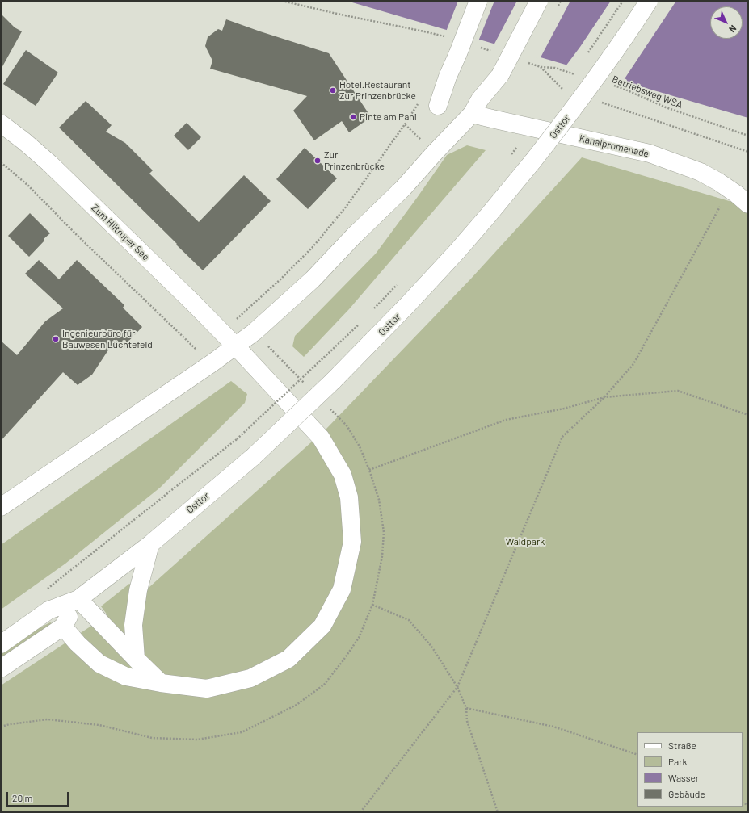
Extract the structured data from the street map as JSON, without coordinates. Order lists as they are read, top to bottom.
{
  "streets": {
    "main road": ["Osttor", "Kanalpromenade", "Zum Hiltruper See"],
    "path": ["Betriebsweg WSA"]
  },
  "crossings": [
    ["Osttor", "Zum Hiltruper See"]
  ],
  "parks": ["Waldpark"],
  "places": [
    "Hotel.Restaurant Zur Prinzenbrücke",
    "Pinte am Pani",
    "Zur Prinzenbrücke",
    "Ingenieurbüro für Bauwesen Lüchtefeld"
  ],
  "legend": [
    "Straße",
    "Park",
    "Wasser",
    "Gebäude"
  ],
  "scale_bar": "20 m",
  "north": "bottom right"
}
